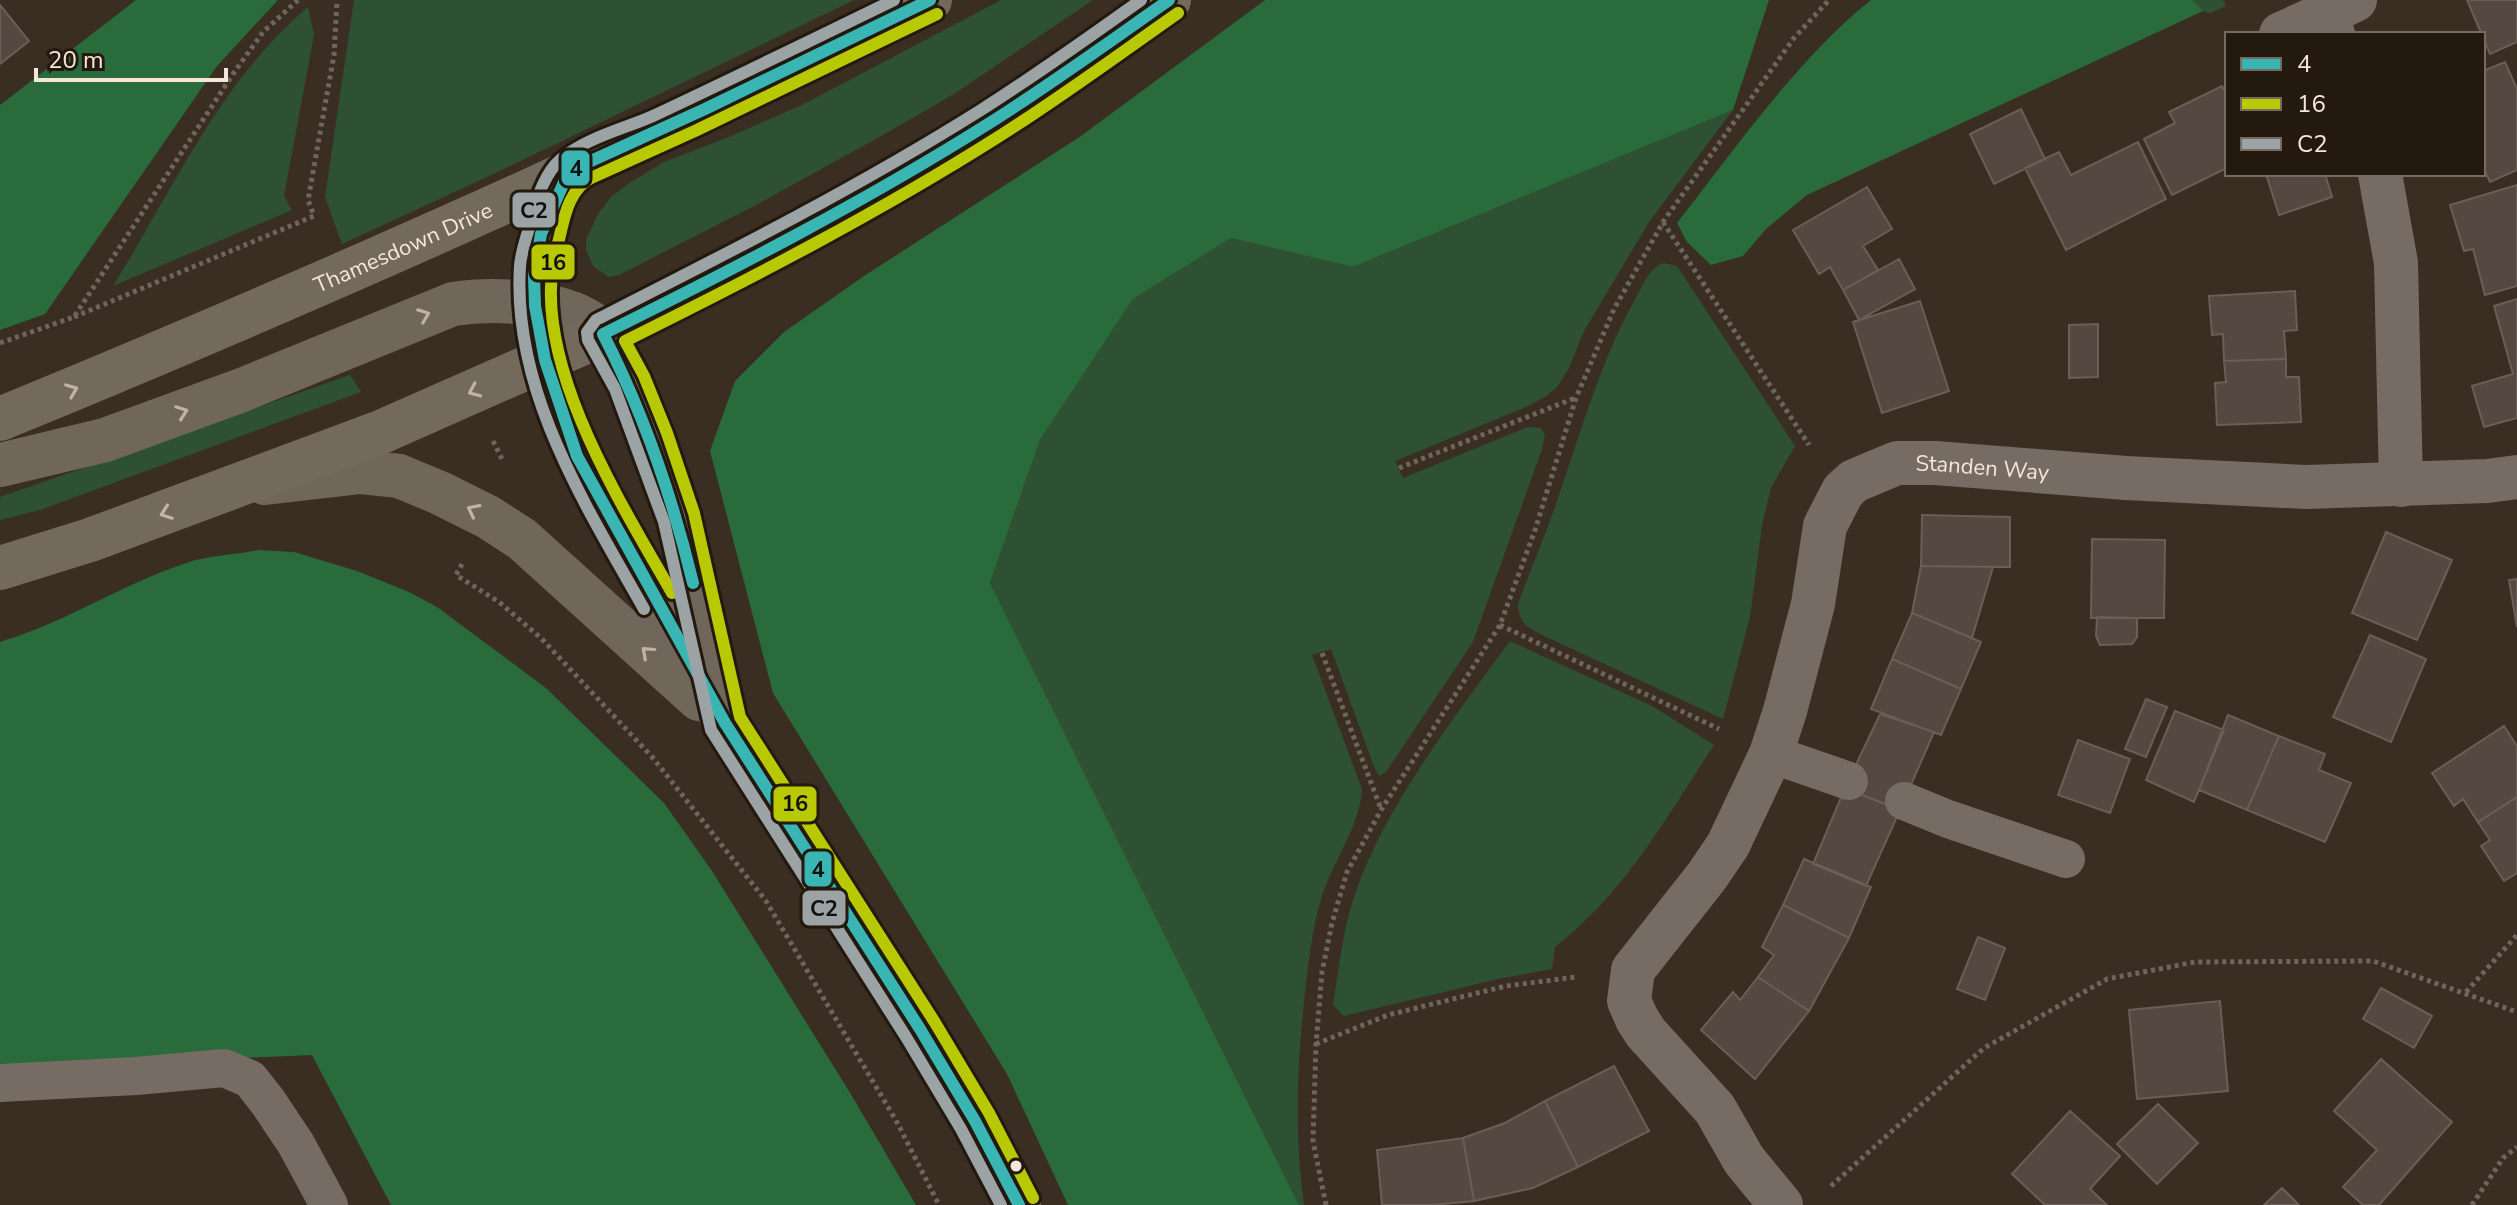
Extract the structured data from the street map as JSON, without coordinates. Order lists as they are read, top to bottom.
{
  "streets": {
    "main road": ["Thamesdown Drive"],
    "street": ["Standen Way"]
  },
  "lines": ["transit line 4", "transit line C2", "transit line 16"],
  "legend": ["4", "16", "C2"],
  "scale_bar": "20 m"
}
